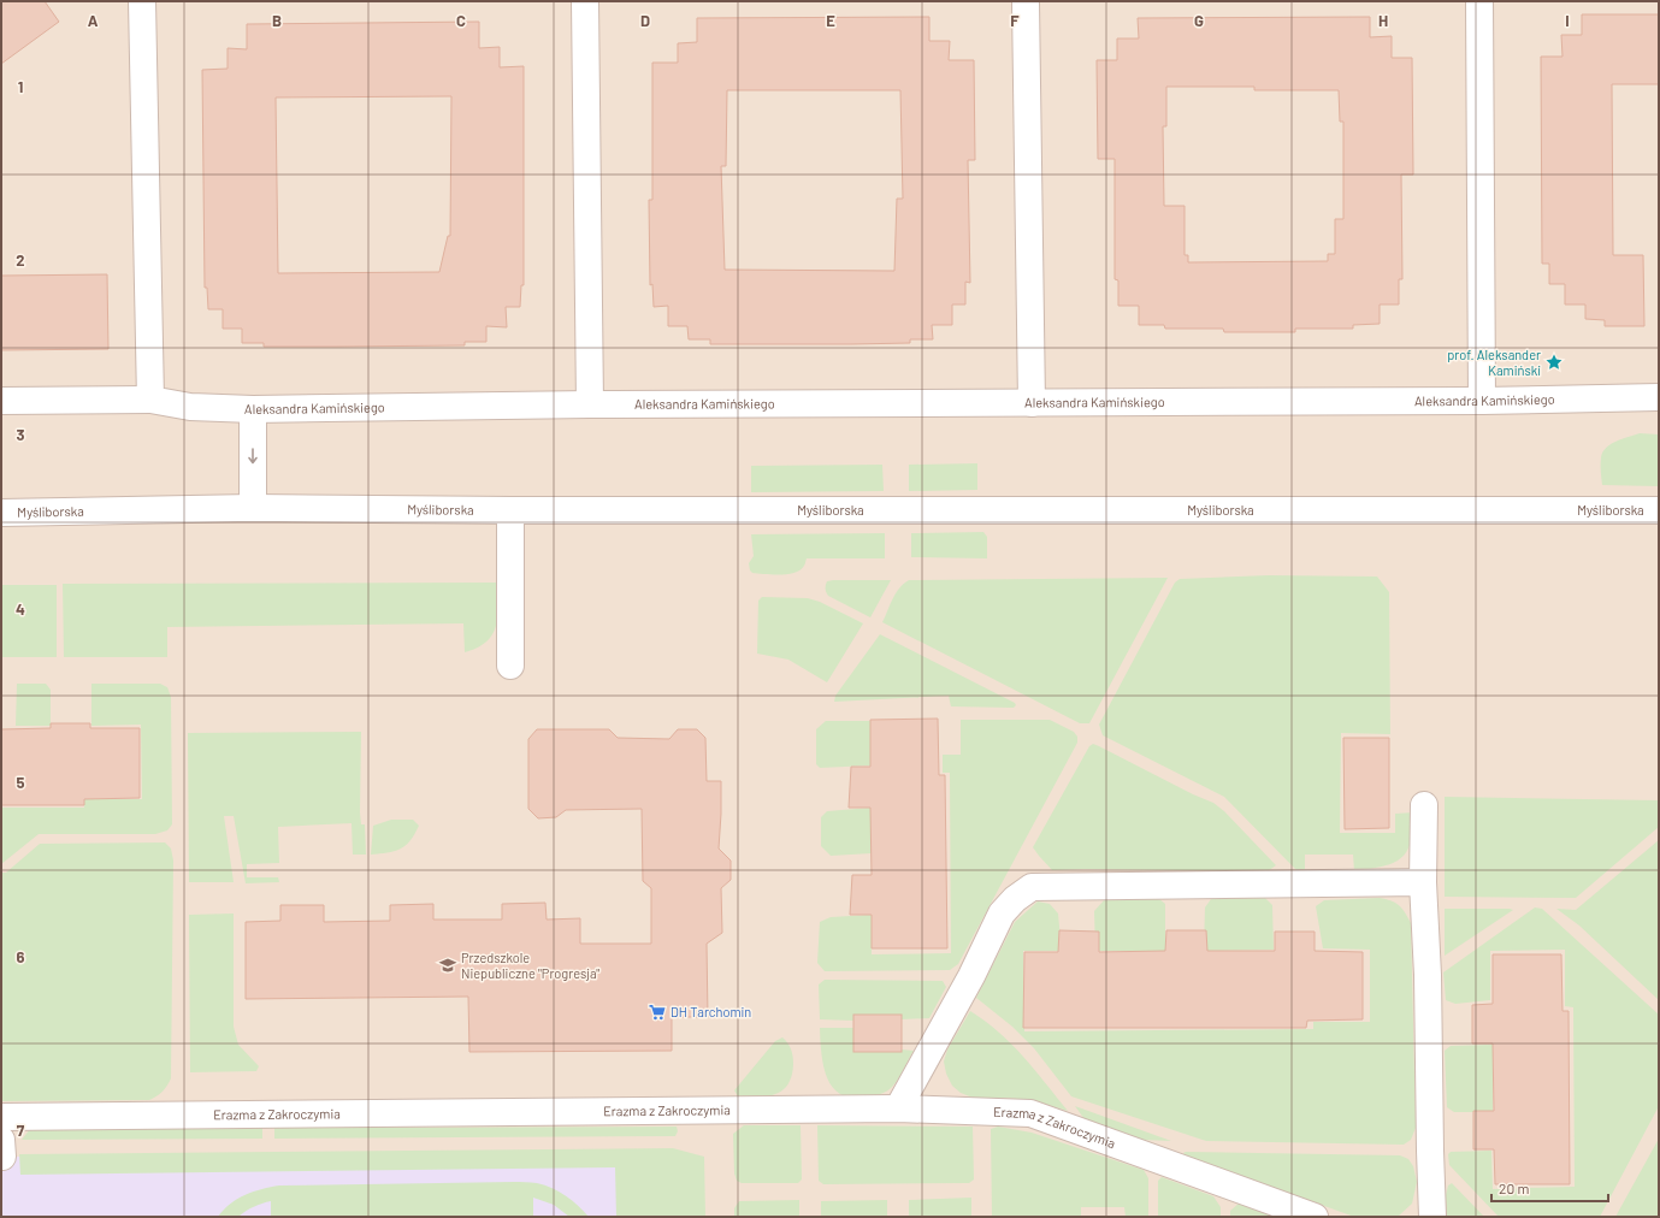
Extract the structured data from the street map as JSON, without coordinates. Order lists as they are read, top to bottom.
{
  "streets": {
    "street": ["Aleksandra Kamińskiego", "Myśliborska", "Erazma z Zakroczymia"]
  },
  "places": {
    "place": ["prof. Aleksander Kamiński"],
    "school or university": ["Przedszkole Niepubliczne \"Progresja\""],
    "supermarket": ["DH Tarchomin"]
  },
  "scale_bar": "20 m",
  "grid": {
    "columns": [
      "A",
      "B",
      "C",
      "D",
      "E",
      "F",
      "G",
      "H",
      "I"
    ],
    "rows": [
      "1",
      "2",
      "3",
      "4",
      "5",
      "6",
      "7"
    ]
  }
}
